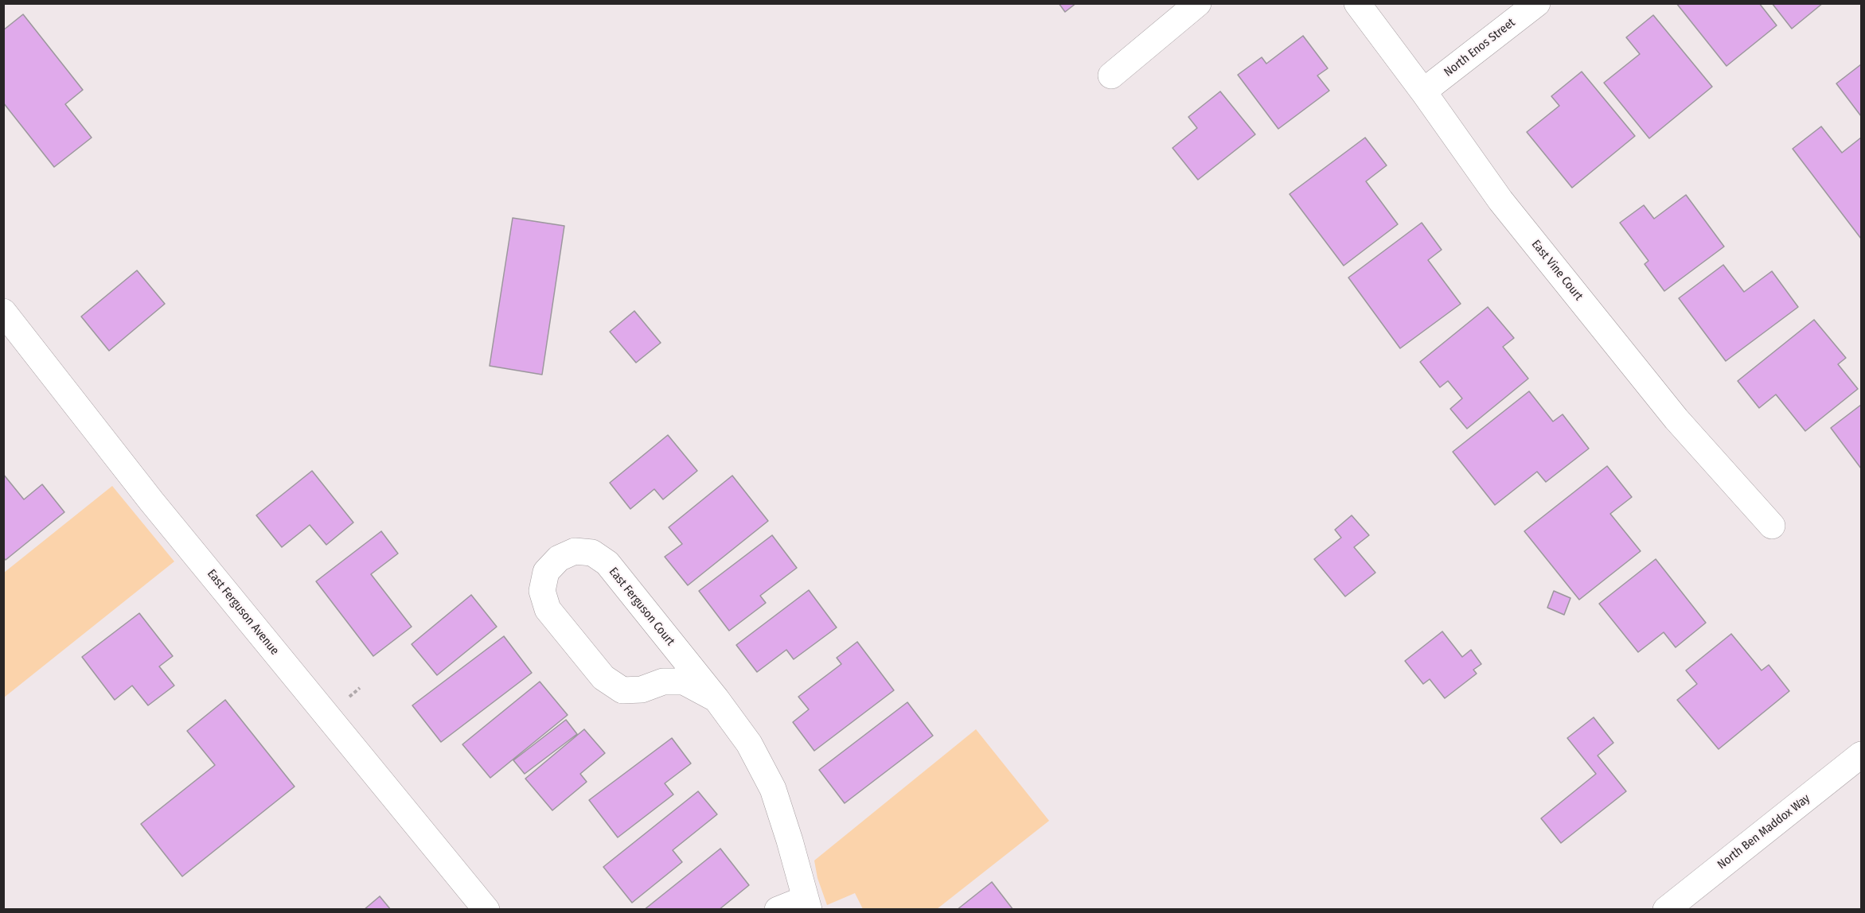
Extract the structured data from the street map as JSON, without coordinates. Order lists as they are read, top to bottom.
{
  "streets": {
    "street": [
      "North Enos Street",
      "East Vine Court",
      "East Ferguson Court",
      "East Ferguson Avenue",
      "North Ben Maddox Way"
    ]
  },
  "crossings": [
    ["North Enos Street", "East Vine Court"]
  ]
}
